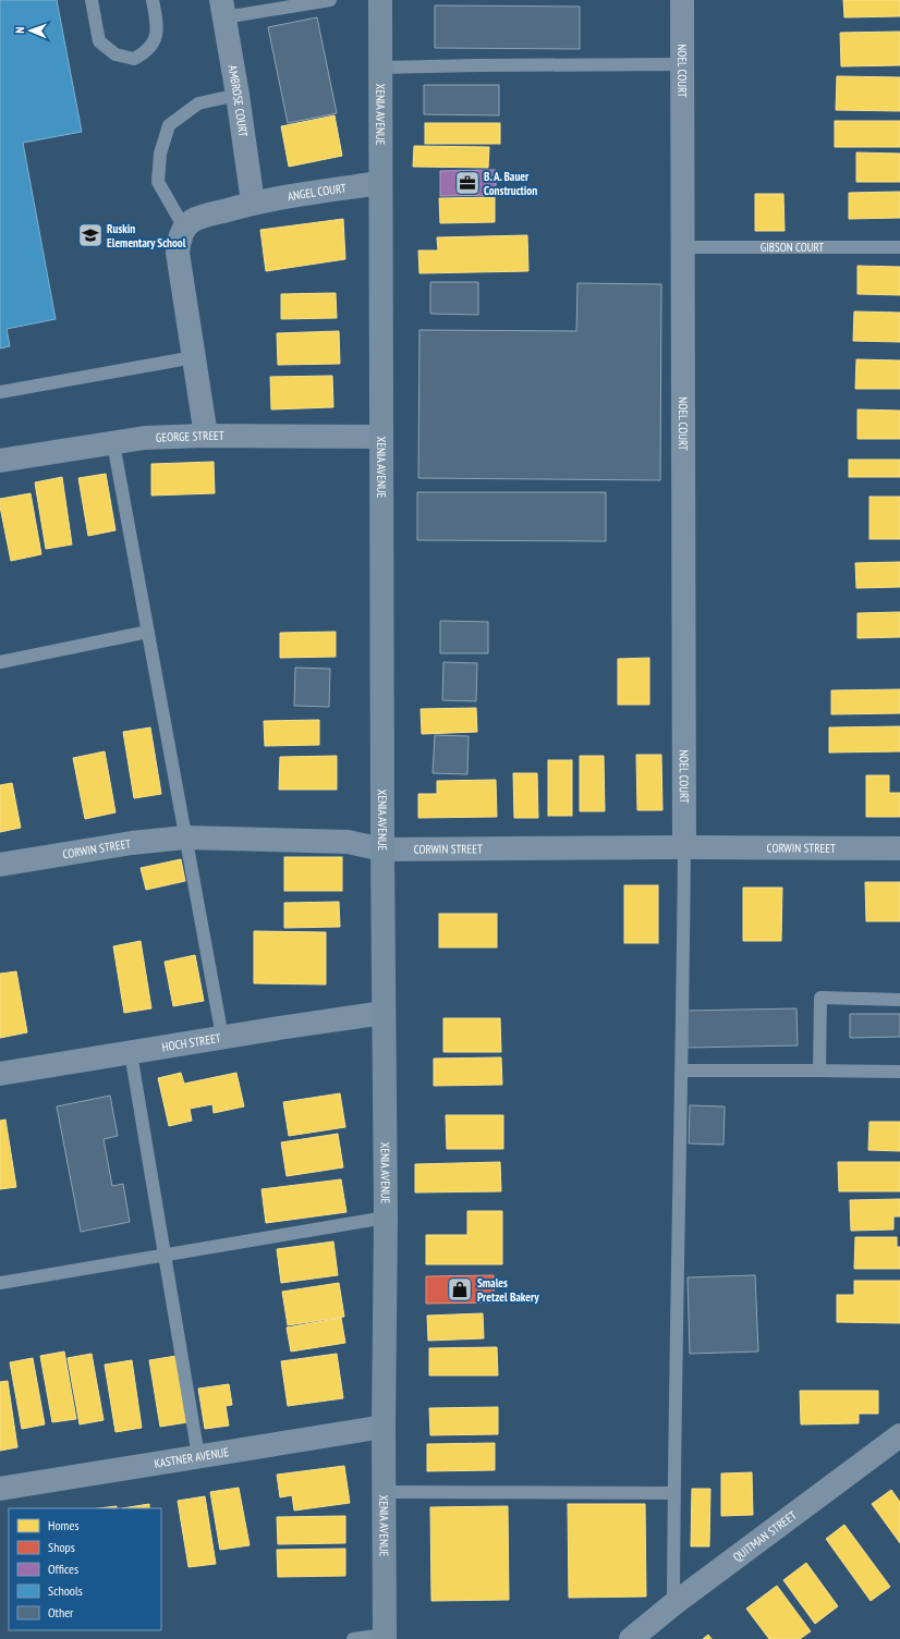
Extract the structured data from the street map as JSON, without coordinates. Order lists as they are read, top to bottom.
{
  "streets": {
    "street": [
      "NOEL COURT",
      "AMBROSE COURT",
      "XENIA AVENUE",
      "ANGEL COURT",
      "GEORGE STREET",
      "CORWIN STREET",
      "HOCH STREET",
      "KASTNER AVENUE",
      "QUITMAN STREET"
    ],
    "lane": ["GIBSON COURT"]
  },
  "crossings": [
    ["NOEL COURT", "GIBSON COURT"],
    ["NOEL COURT", "CORWIN STREET"],
    ["AMBROSE COURT", "ANGEL COURT"],
    ["XENIA AVENUE", "ANGEL COURT"],
    ["XENIA AVENUE", "GEORGE STREET"],
    ["XENIA AVENUE", "CORWIN STREET"],
    ["XENIA AVENUE", "HOCH STREET"],
    ["XENIA AVENUE", "KASTNER AVENUE"]
  ],
  "places": {
    "office": ["B. A. Bauer Construction"],
    "school or university": ["Ruskin Elementary School"],
    "shop": ["Smales Pretzel Bakery"]
  },
  "legend": [
    "Homes",
    "Shops",
    "Offices",
    "Schools",
    "Other"
  ],
  "north": "left"
}
